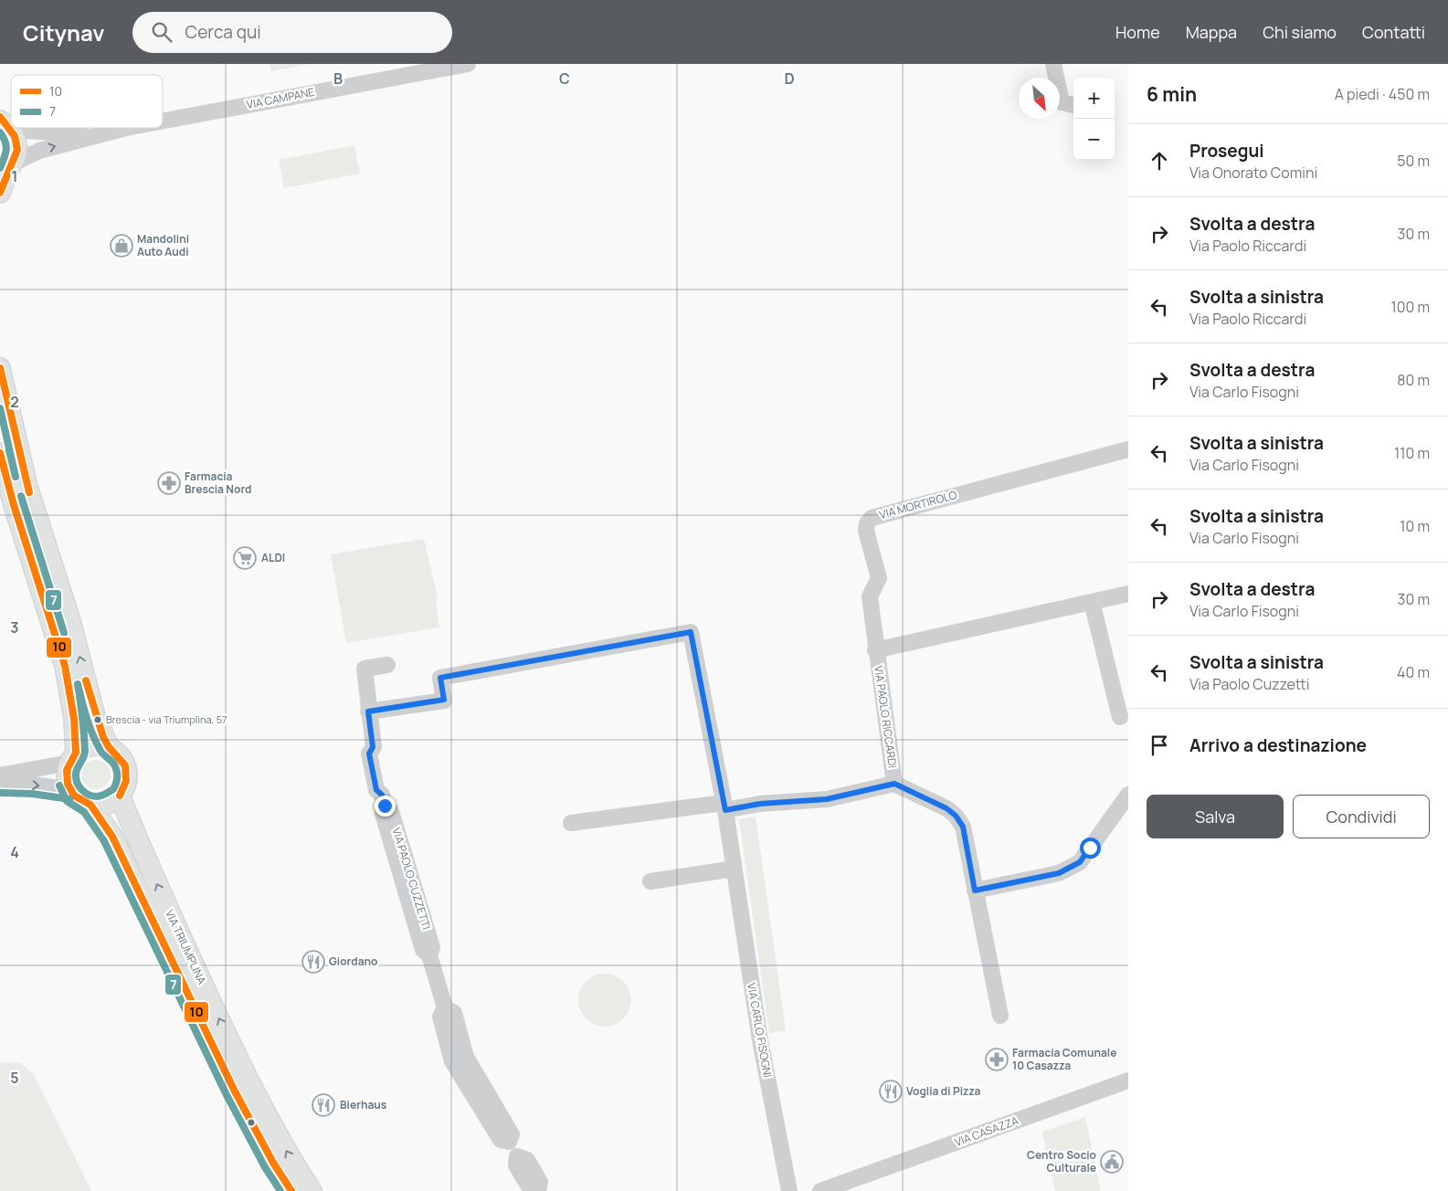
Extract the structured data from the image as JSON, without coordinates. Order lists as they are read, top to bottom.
{
  "streets": {
    "main road": ["VIA TRIUMPLINA"],
    "street": [
      "VIA CAMPANE",
      "VIA MORTIROLO",
      "VIA PAOLO RICCARDI",
      "VIA PAOLO CUZZETTI",
      "VIA CARLO FISOGNI",
      "VIA CASAZZA"
    ]
  },
  "crossings": [
    ["VIA MORTIROLO", "VIA PAOLO RICCARDI"],
    ["VIA PAOLO RICCARDI", "VIA CARLO FISOGNI"],
    ["VIA PAOLO CUZZETTI", "VIA CARLO FISOGNI"]
  ],
  "places": {
    "shop": ["Mandolini Auto Audi"],
    "pharmacy": ["Farmacia Brescia Nord", "Farmacia Comunale 10 Casazza"],
    "supermarket": ["ALDI"],
    "other": ["Brescia - via Triumplina, 57"],
    "restaurant": ["Giordano", "Voglia di Pizza", "Bierhaus"],
    "public building": ["Centro Socio Culturale"]
  },
  "lines": ["transit line 10", "transit line 7"],
  "legend": ["10", "7"],
  "north": "bottom right",
  "page": {
    "header": "Citynav",
    "search": "Cerca qui",
    "nav": [
      "Home",
      "Mappa",
      "Chi siamo",
      "Contatti"
    ],
    "heading": ["6 min", "A piedi · 450 m"],
    "map_buttons": ["+", "−"],
    "list": [
      ["Prosegui", "Via Onorato Comini", "50 m"],
      ["Svolta a destra", "Via Paolo Riccardi", "30 m"],
      ["Svolta a sinistra", "Via Paolo Riccardi", "100 m"],
      ["Svolta a destra", "Via Carlo Fisogni", "80 m"],
      ["Svolta a sinistra", "Via Carlo Fisogni", "110 m"],
      ["Svolta a sinistra", "Via Carlo Fisogni", "10 m"],
      ["Svolta a destra", "Via Carlo Fisogni", "30 m"],
      ["Svolta a sinistra", "Via Paolo Cuzzetti", "40 m"],
      "Arrivo a destinazione"
    ],
    "buttons": ["Salva", "Condividi"]
  },
  "grid": {
    "columns": ["B", "C", "D"],
    "rows": [
      "1",
      "2",
      "3",
      "4",
      "5"
    ]
  }
}
